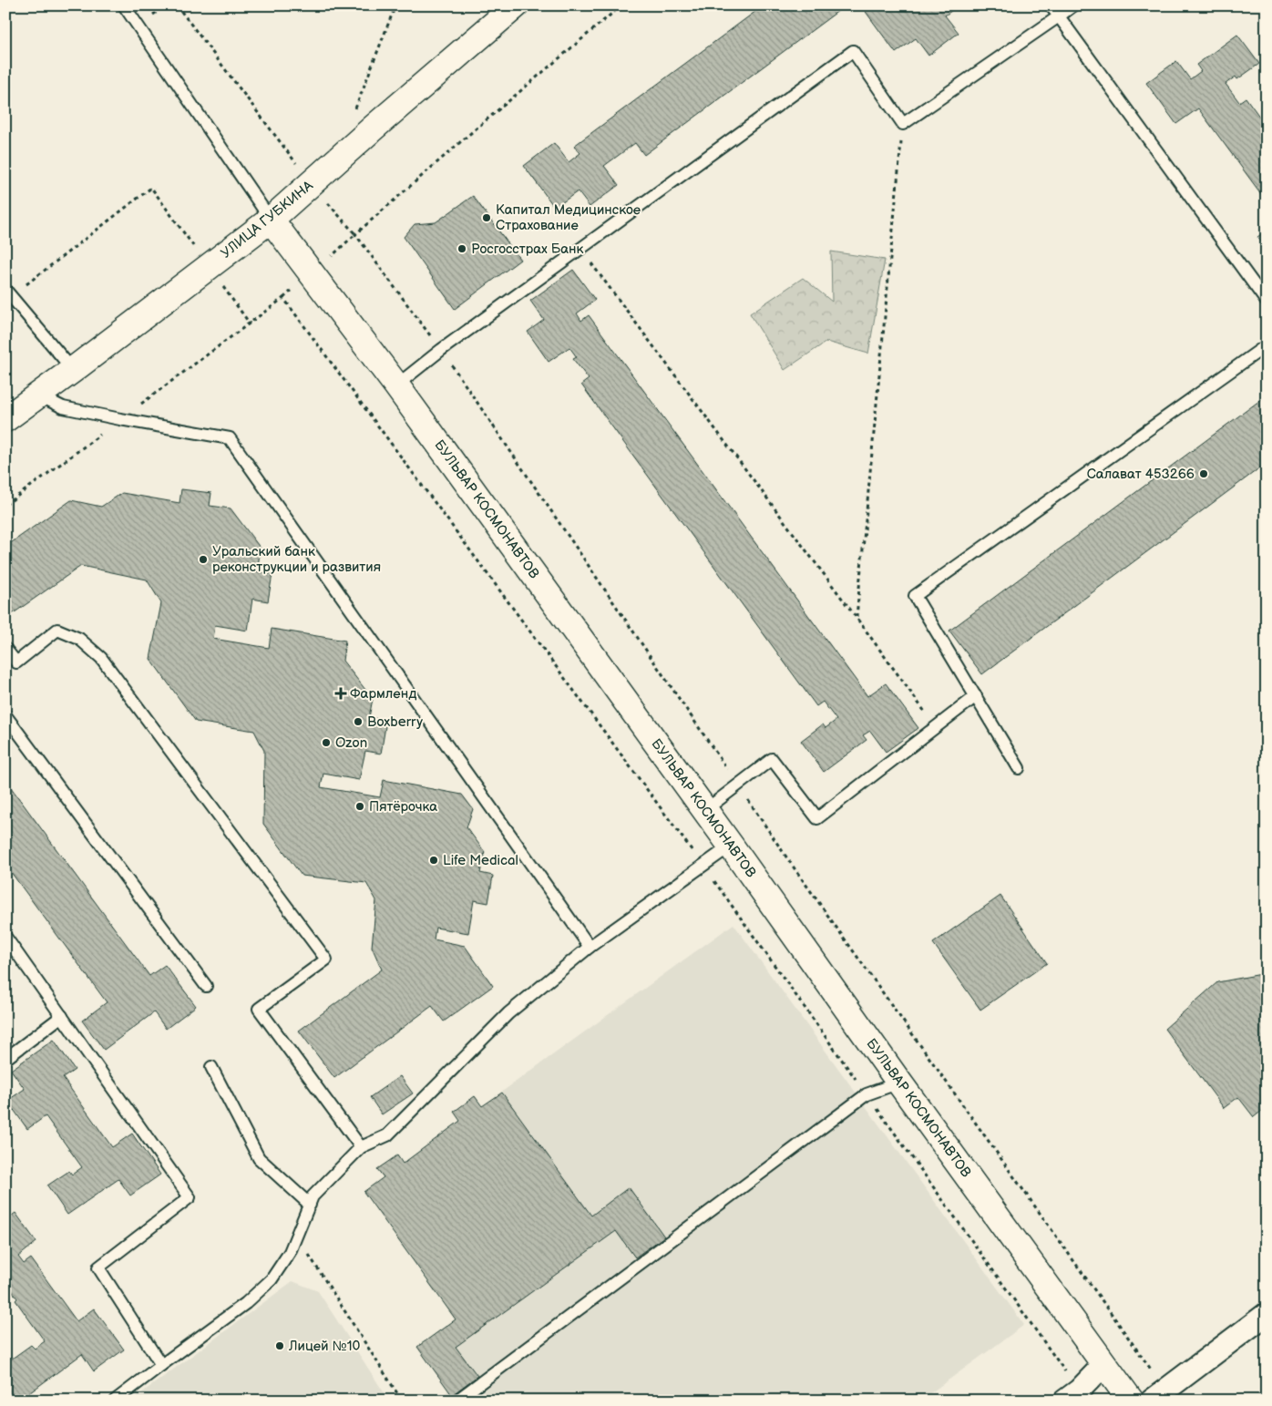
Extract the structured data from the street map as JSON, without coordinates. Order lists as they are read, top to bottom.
{
  "streets": {
    "street": ["УЛИЦА ГУБКИНА", "БУЛЬВАР КОСМОНАВТОВ"]
  },
  "crossings": [
    ["УЛИЦА ГУБКИНА", "БУЛЬВАР КОСМОНАВТОВ"]
  ],
  "places": {
    "other": [
      "Капитал Медицинское Страхование",
      "Росгосстрах Банк",
      "Салават 453266",
      "Уральский банк реконструкции и развития",
      "Boxberry",
      "Ozon",
      "Пятёрочка",
      "Life Medical",
      "Лицей №10"
    ],
    "health": ["Фармленд"]
  }
}
